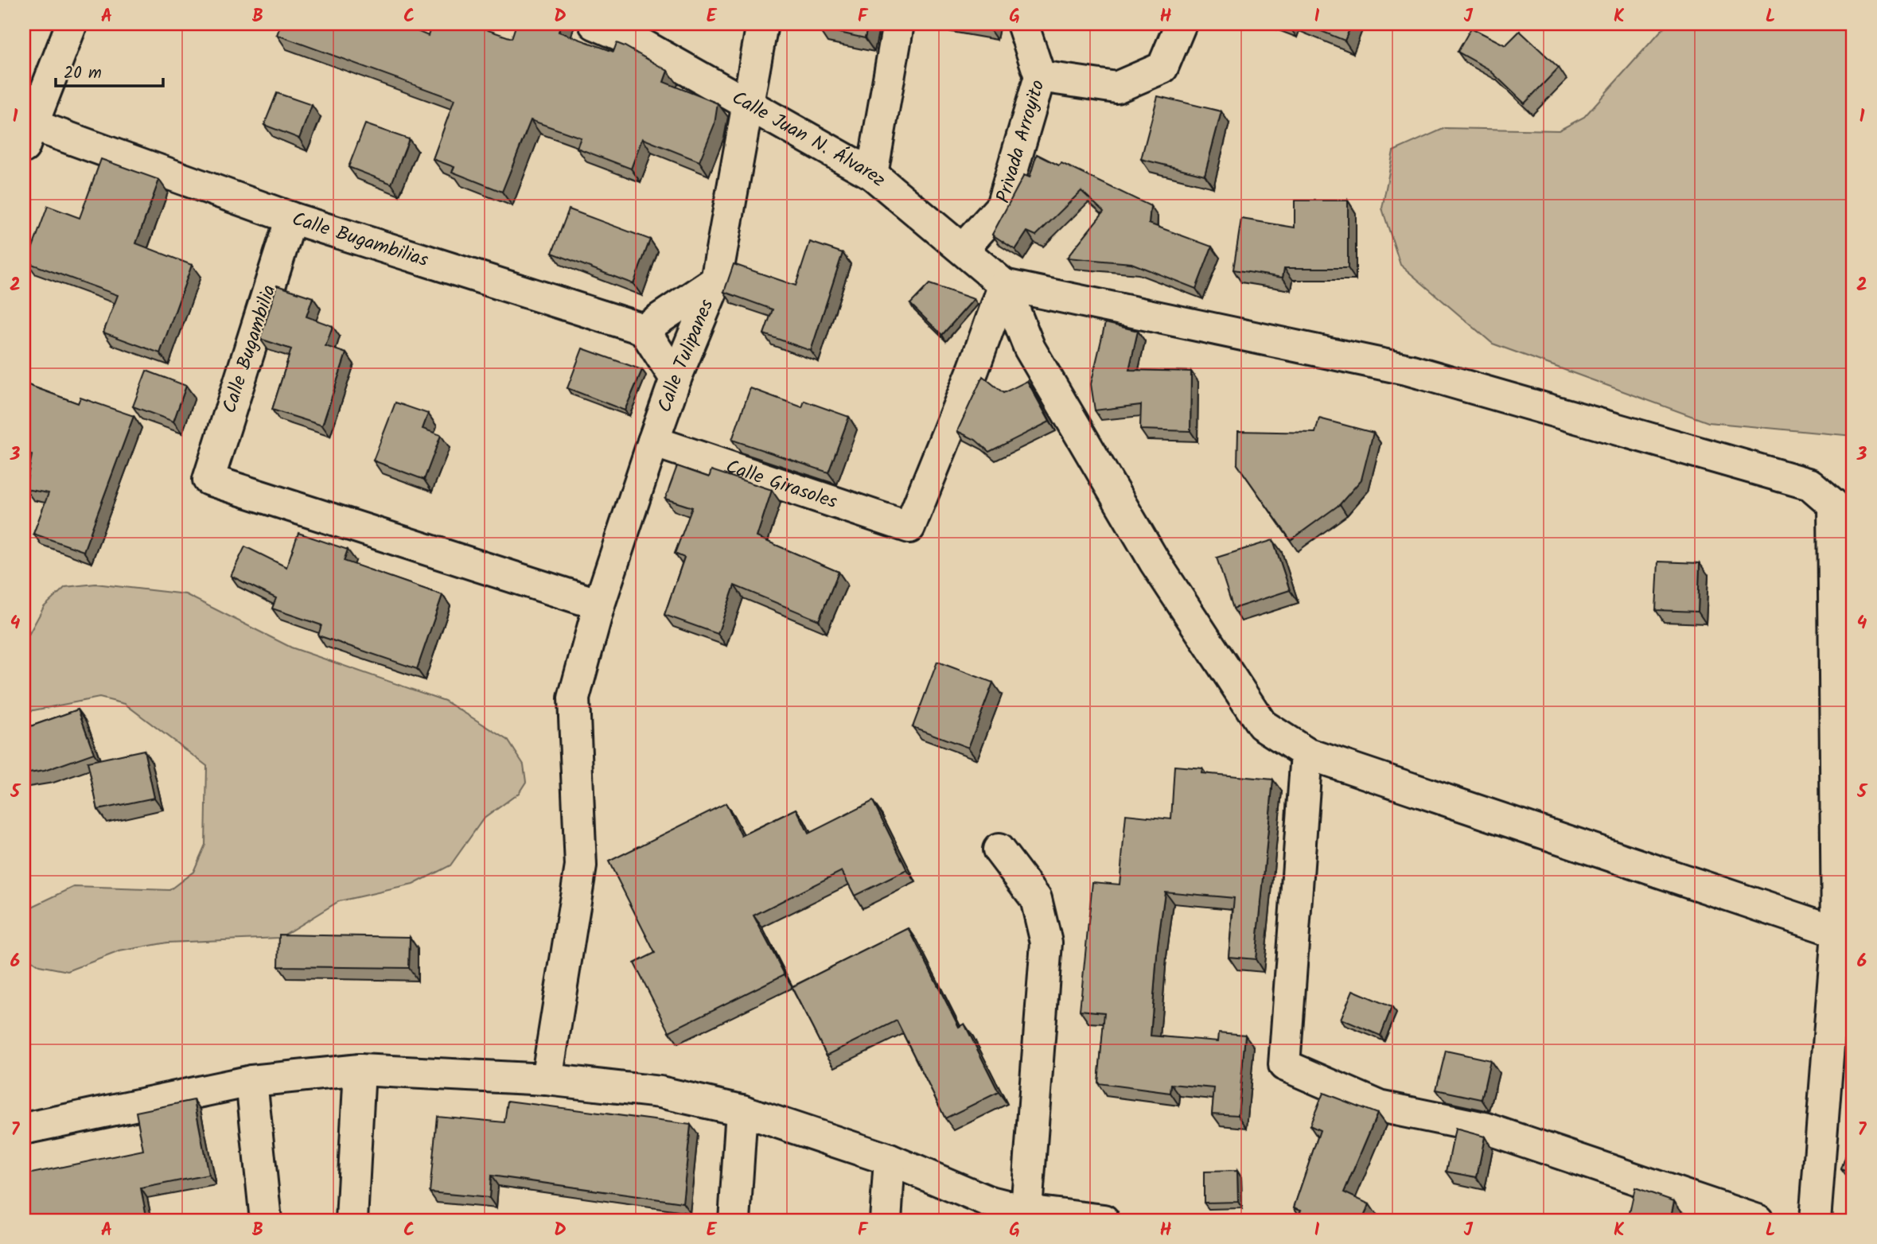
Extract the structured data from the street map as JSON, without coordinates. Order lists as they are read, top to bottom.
{
  "streets": {
    "street": [
      "Calle Juan N. Álvarez",
      "Privada Arroyito",
      "Calle Bugambilias",
      "Calle Bugambilia",
      "Calle Tulipanes",
      "Calle Girasoles"
    ]
  },
  "crossings": [
    ["Calle Juan N. Álvarez", "Privada Arroyito"],
    ["Calle Juan N. Álvarez", "Calle Tulipanes"],
    ["Calle Juan N. Álvarez", "Calle Girasoles"],
    ["Calle Bugambilias", "Calle Bugambilia"],
    ["Calle Bugambilia", "Calle Tulipanes"],
    ["Calle Tulipanes", "Calle Girasoles"]
  ],
  "scale_bar": "20 m",
  "grid": {
    "columns": [
      "A",
      "B",
      "C",
      "D",
      "E",
      "F",
      "G",
      "H",
      "I",
      "J",
      "K",
      "L"
    ],
    "rows": [
      "1",
      "2",
      "3",
      "4",
      "5",
      "6",
      "7"
    ]
  }
}
